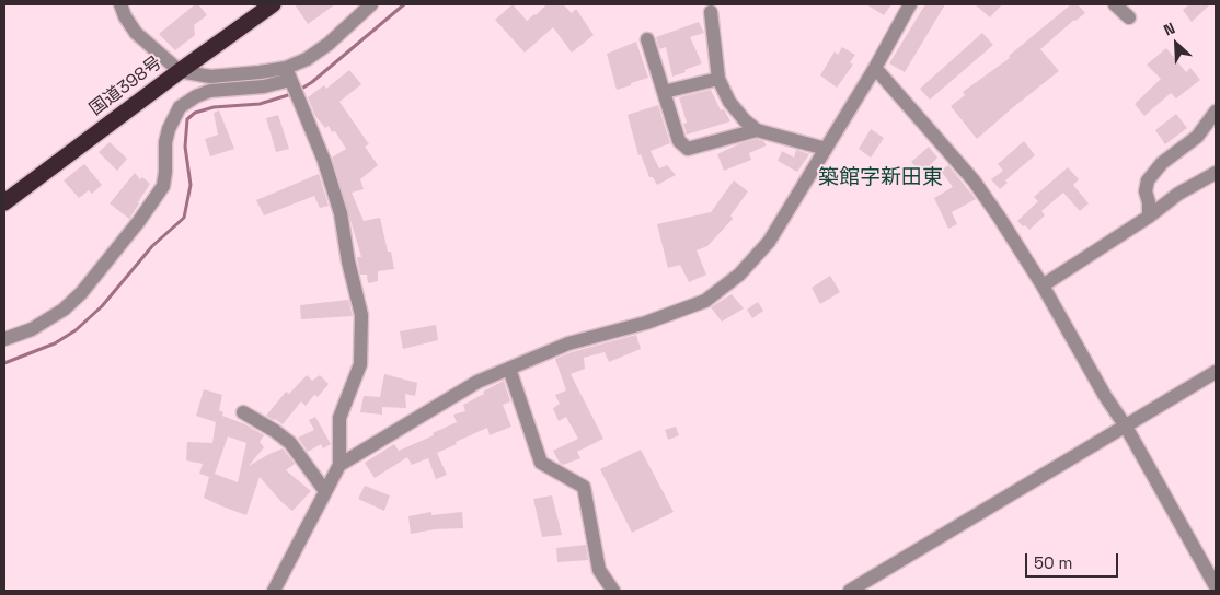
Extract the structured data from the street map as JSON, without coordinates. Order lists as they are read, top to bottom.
{
  "streets": {
    "highway": ["国道398号"]
  },
  "districts": ["築館字新田東"],
  "scale_bar": "50 m",
  "north": "top left"
}
